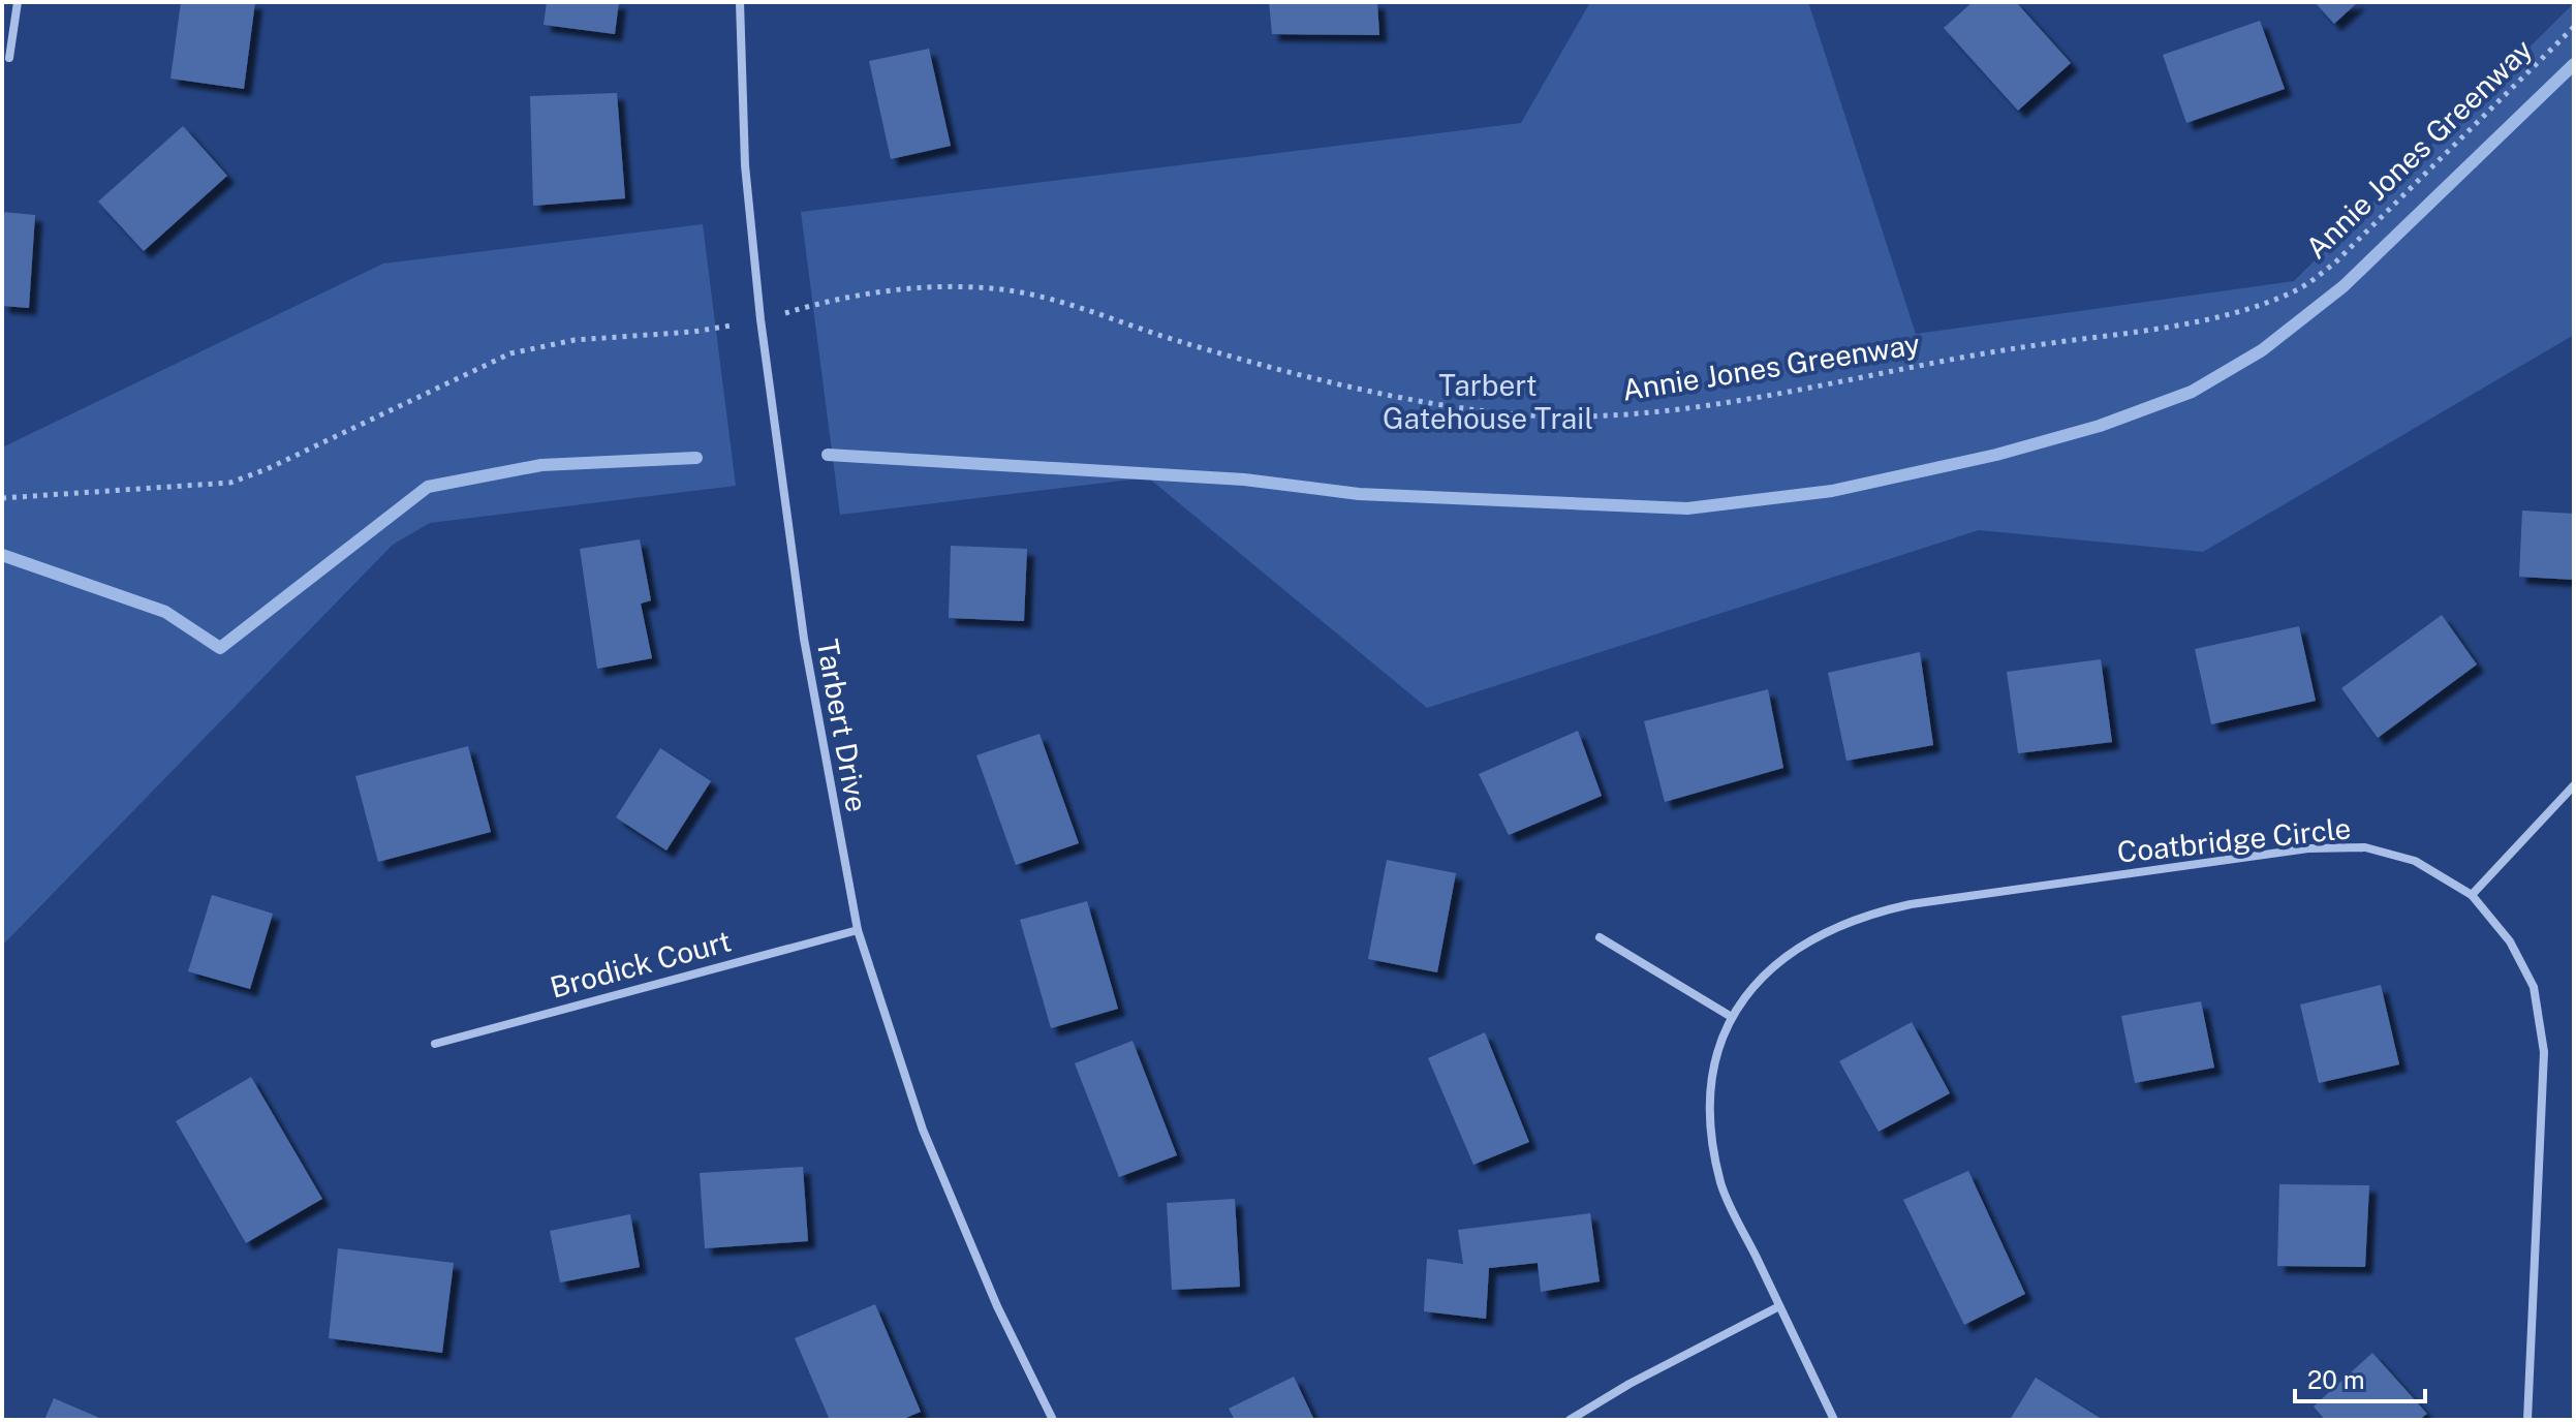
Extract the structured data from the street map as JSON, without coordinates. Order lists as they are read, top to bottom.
{
  "streets": {
    "street": ["Tarbert Drive", "Coatbridge Circle", "Brodick Court"],
    "path": ["Annie Jones Greenway"]
  },
  "crossings": [
    ["Tarbert Drive", "Brodick Court"]
  ],
  "parks": ["Tarbert Gatehouse Trail"],
  "scale_bar": "20 m"
}
